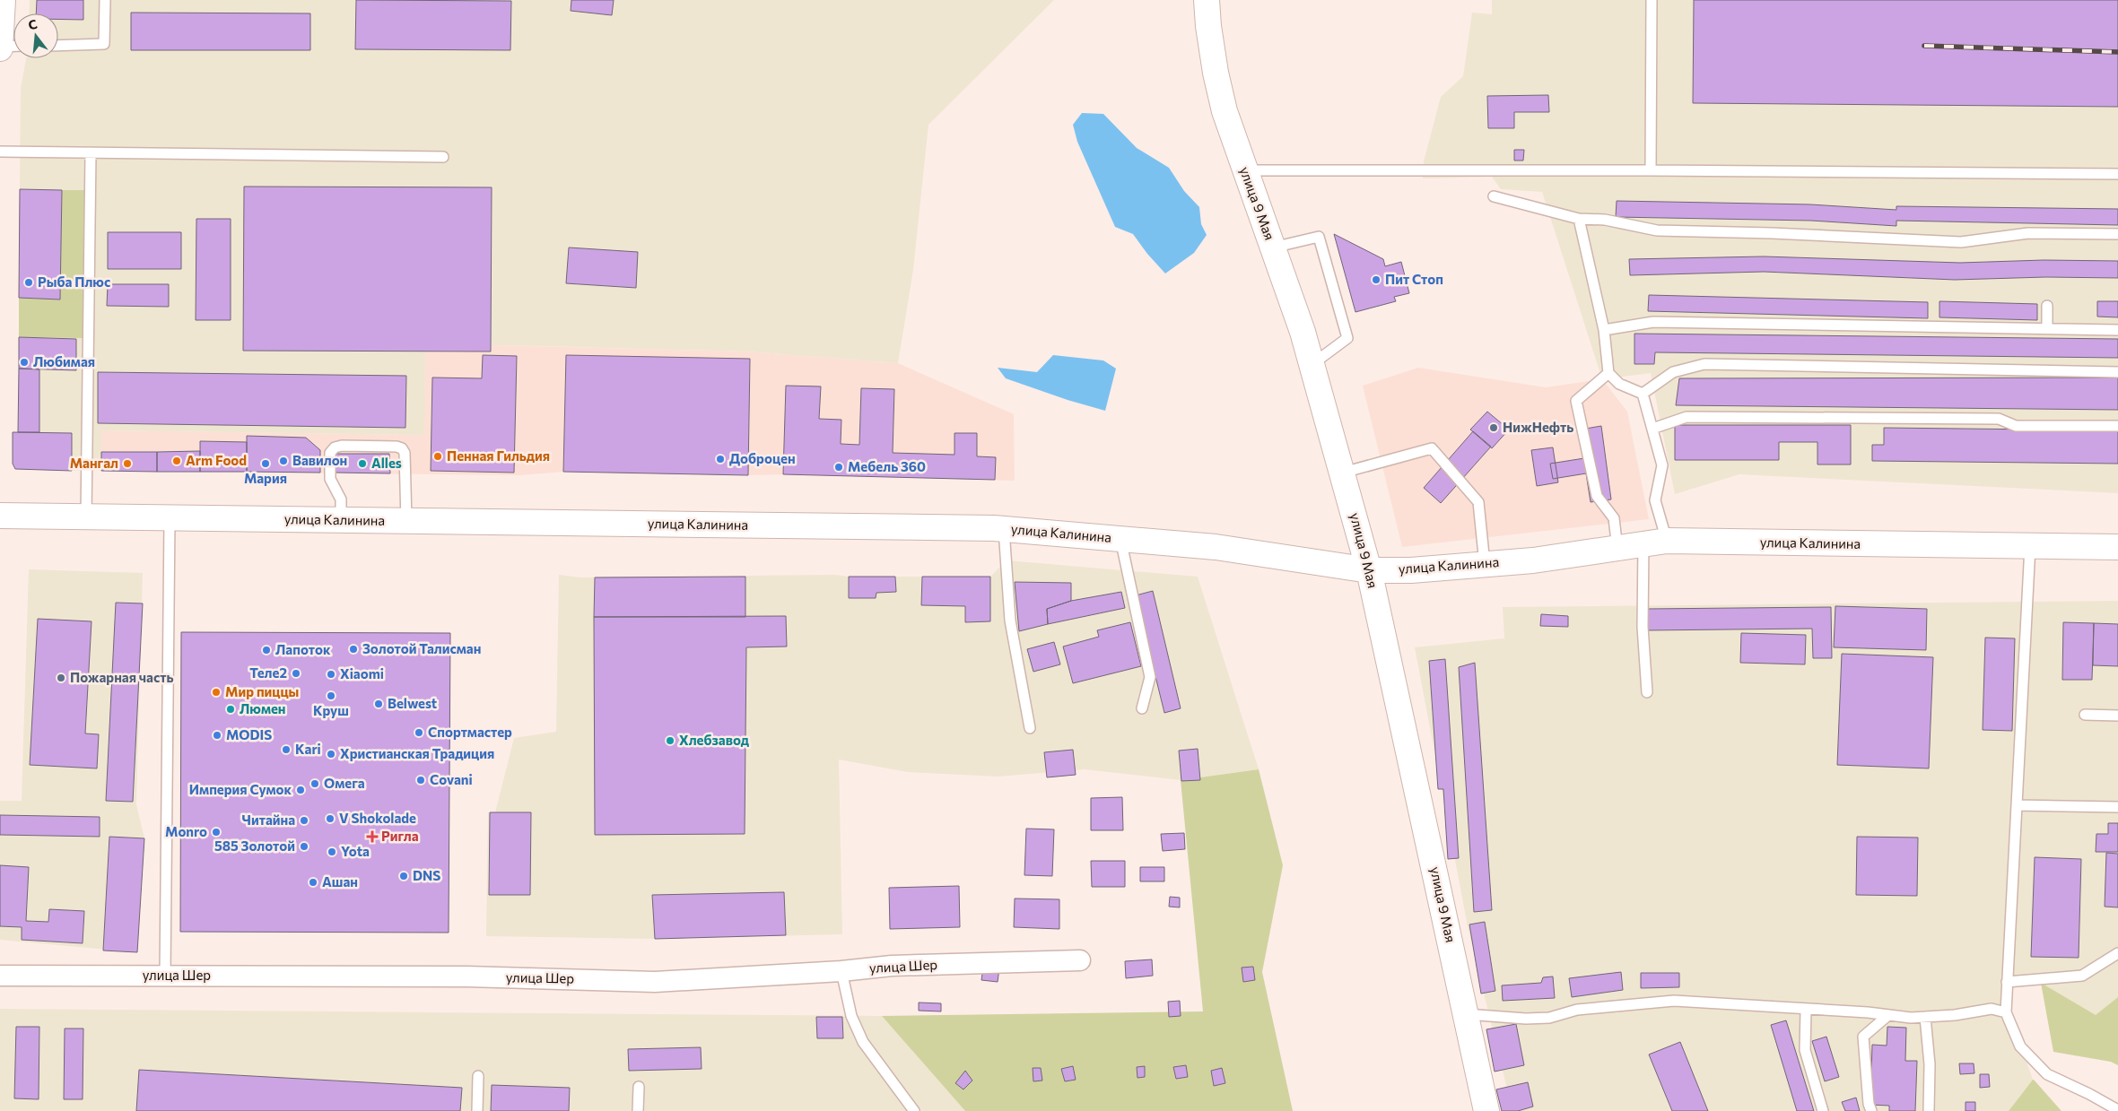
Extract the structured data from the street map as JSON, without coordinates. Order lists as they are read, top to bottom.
{
  "streets": {
    "street": ["улица 9 Мая", "улица Калинина", "улица Шер"]
  },
  "crossings": [
    ["улица 9 Мая", "улица Калинина"]
  ],
  "places": {
    "other": [
      "Пит Стоп",
      "Рыба Плюс",
      "Любимая",
      "НижНефть",
      "Пенная Гильдия",
      "Доброцен",
      "Arm Food",
      "Вавилон",
      "Мангал",
      "Мария",
      "Alles",
      "Мебель 360",
      "Золотой Талисман",
      "Лапоток",
      "Теле2",
      "Xiaomi",
      "Пожарная часть",
      "Мир пиццы",
      "Круш",
      "Belwest",
      "Люмен",
      "Спортмастер",
      "MODIS",
      "Хлебзавод",
      "Kari",
      "Христианская Традиция",
      "Covani",
      "Омега",
      "Империя Сумок",
      "V Shokolade",
      "Читайна",
      "Monro",
      "585 Золотой",
      "Yota",
      "DNS",
      "Ашан"
    ],
    "health": ["Ригла"]
  },
  "north": "top"
}
